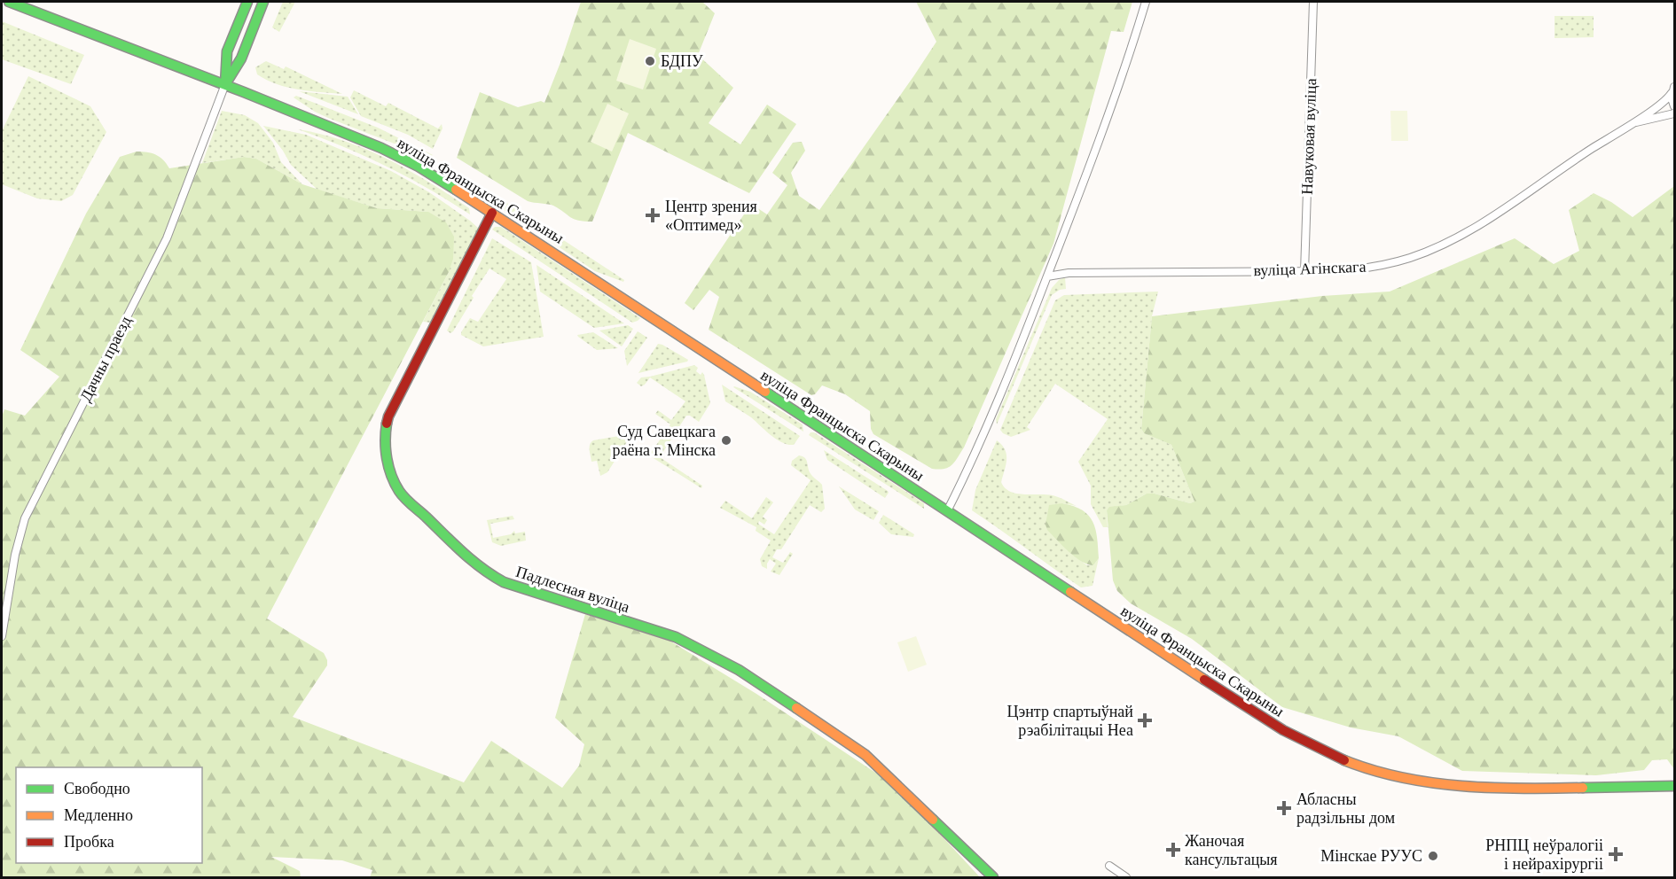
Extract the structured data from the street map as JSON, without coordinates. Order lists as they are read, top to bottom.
{
  "streets": {
    "main road": ["вуліца Францыска Скарыны", "Падлесная вуліца"],
    "street": ["Навуковая вуліца", "вуліца Агінскага", "Дачны праезд"]
  },
  "crossings": [
    ["Навуковая вуліца", "вуліца Агінскага"],
    ["вуліца Францыска Скарыны", "Дачны праезд"],
    ["вуліца Францыска Скарыны", "Падлесная вуліца"]
  ],
  "places": {
    "other": ["БДПУ", "Суд Савецкага раёна г. Мінска", "Мінскае РУУС"],
    "health": [
      "Центр зрения «Оптимед»",
      "Цэнтр спартыўнай рэабілітацыі Неа",
      "Абласны радзільны дом",
      "Жаночая кансультацыя",
      "РНПЦ неўралогіі і нейрахірургіі"
    ]
  },
  "legend": ["Свободно", "Медленно", "Пробка"]
}
